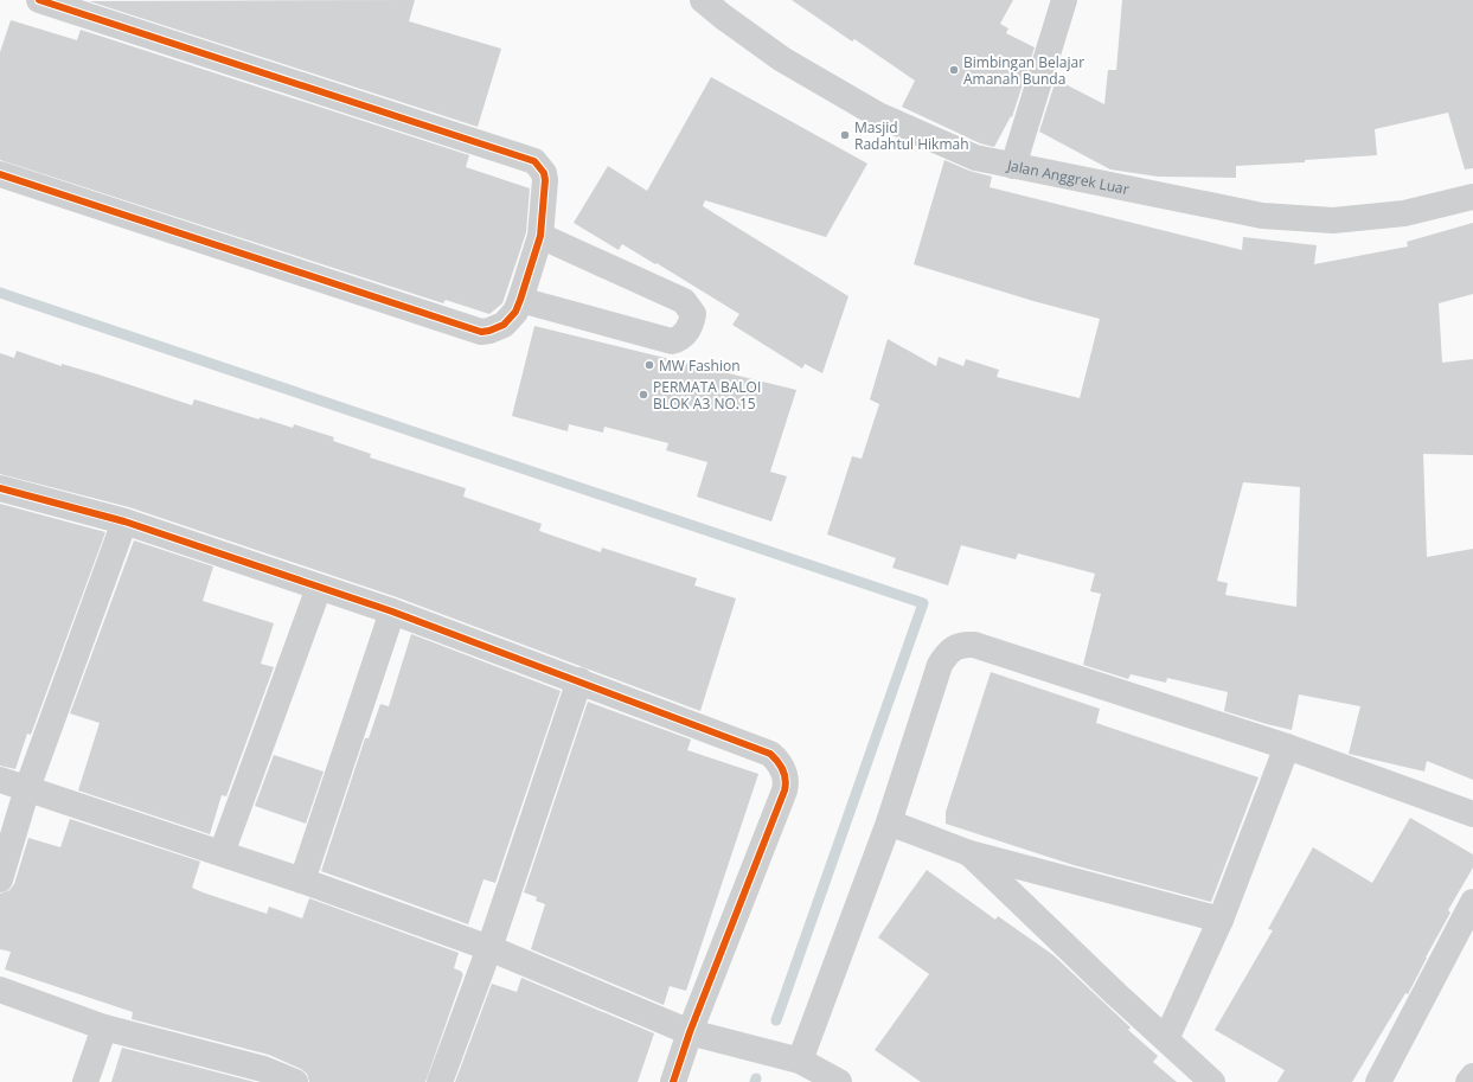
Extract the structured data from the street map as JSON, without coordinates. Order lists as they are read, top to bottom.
{
  "streets": {
    "street": ["Jalan Anggrek Luar"]
  },
  "places": [
    "Bimbingan Belajar Amanah Bunda",
    "Masjid Radahtul Hikmah",
    "MW Fashion",
    "PERMATA BALOI BLOK A3 NO.15"
  ]
}
